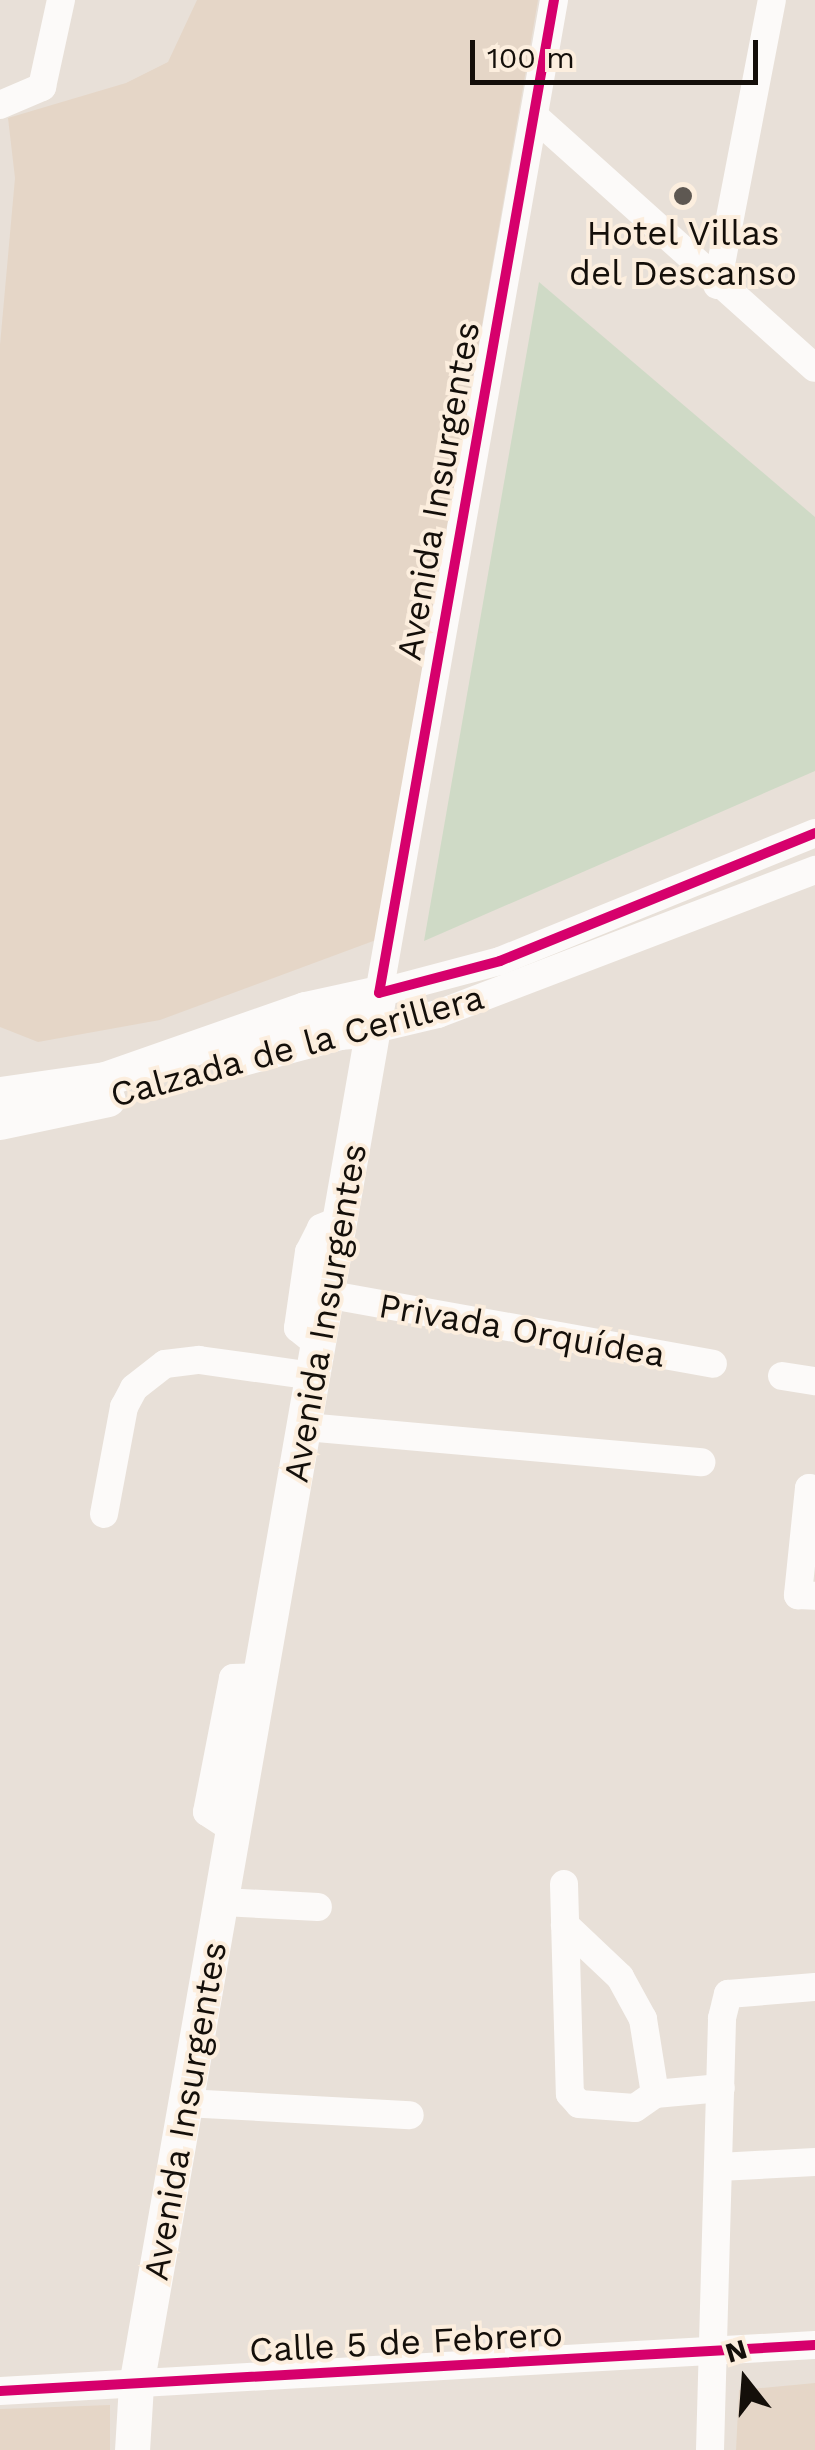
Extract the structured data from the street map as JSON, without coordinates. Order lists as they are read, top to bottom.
{
  "streets": {
    "main road": ["Avenida Insurgentes", "Calzada de la Cerillera"],
    "street": ["Privada Orquídea", "Calle 5 de Febrero"]
  },
  "crossings": [
    ["Avenida Insurgentes", "Calzada de la Cerillera"],
    ["Avenida Insurgentes", "Privada Orquídea"],
    ["Avenida Insurgentes", "Calle 5 de Febrero"]
  ],
  "places": ["Hotel Villas del Descanso"],
  "scale_bar": "100 m",
  "north": "top"
}
